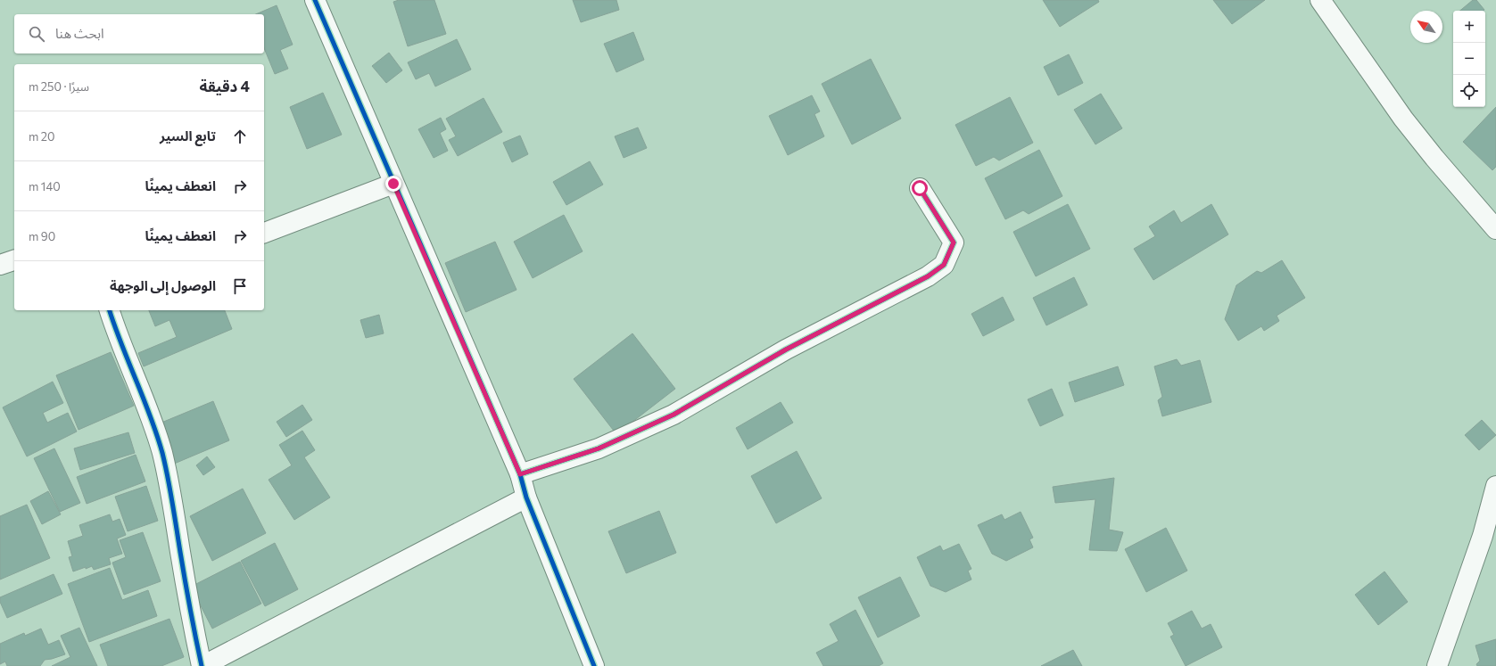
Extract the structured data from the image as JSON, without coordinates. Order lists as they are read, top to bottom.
{
  "north": "top left",
  "page": {
    "map_buttons": ["+", "−"],
    "search": "ابحث هنا",
    "heading": ["4 دقيقة", "سيرًا · 250 m"],
    "list": [
      ["تابع السير", "20 m"],
      ["انعطف يمينًا", "140 m"],
      ["انعطف يمينًا", "90 m"],
      "الوصول إلى الوجهة"
    ]
  }
}
